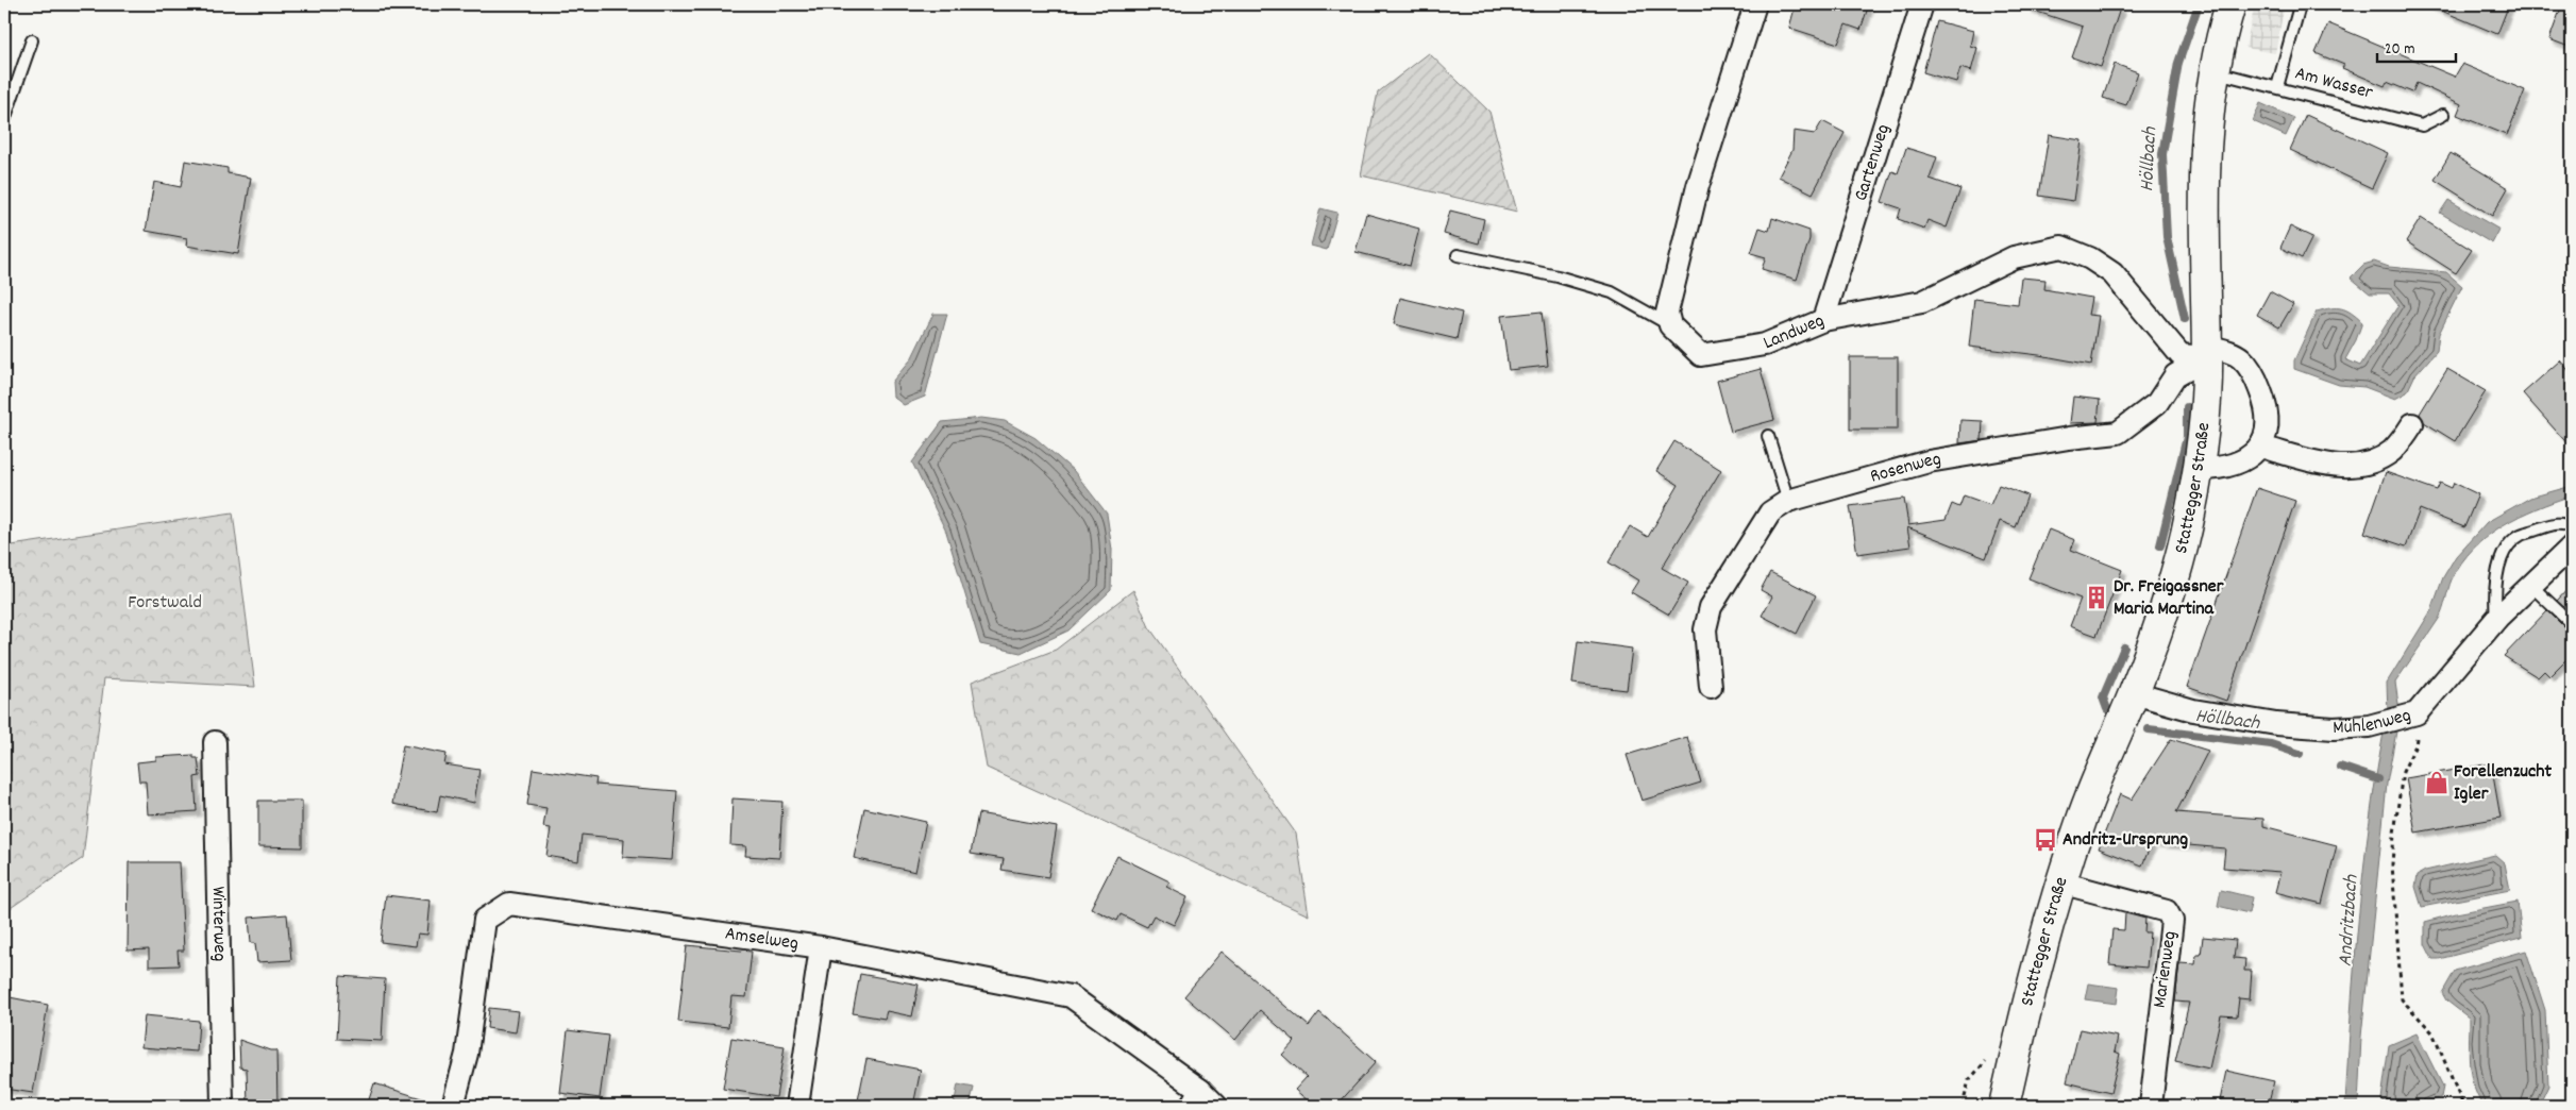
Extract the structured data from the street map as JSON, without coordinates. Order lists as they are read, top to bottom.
{
  "streets": {
    "main road": ["Stattegger Straße"],
    "street": [
      "Gartenweg",
      "Landweg",
      "Rosenweg",
      "Mühlenweg",
      "Winterweg",
      "Amselweg",
      "Marienweg"
    ],
    "lane": ["Am Wasser"]
  },
  "crossings": [
    ["Am Wasser", "Stattegger Straße"],
    ["Gartenweg", "Landweg"],
    ["Landweg", "Rosenweg"],
    ["Landweg", "Stattegger Straße"],
    ["Rosenweg", "Stattegger Straße"],
    ["Stattegger Straße", "Mühlenweg"],
    ["Stattegger Straße", "Marienweg"]
  ],
  "water": ["Höllbach", "Andritzbach"],
  "parks": ["Forstwald"],
  "places": {
    "building": ["Dr. Freigassner Maria Martina"],
    "shop": ["Forellenzucht Igler"],
    "bus stop": ["Andritz-Ursprung"]
  },
  "scale_bar": "20 m"
}
